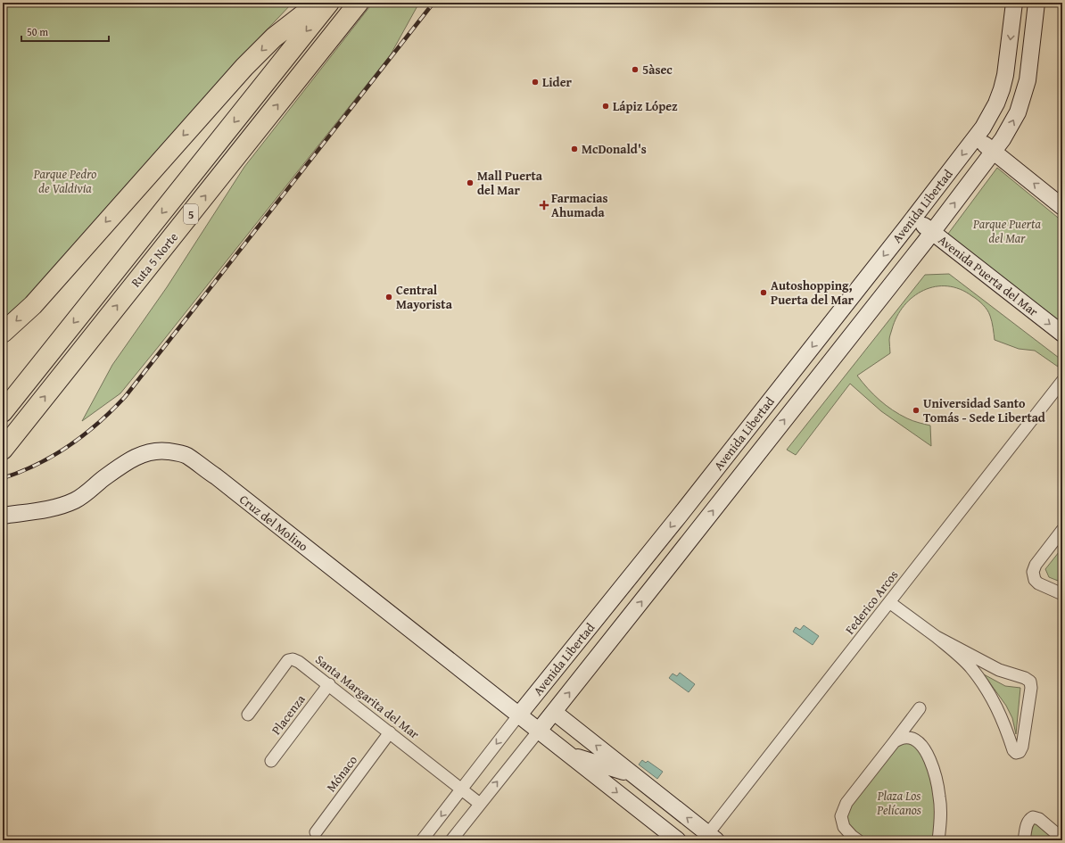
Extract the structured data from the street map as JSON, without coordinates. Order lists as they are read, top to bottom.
{
  "streets": {
    "highway": ["5", "Ruta 5 Norte"],
    "street": [
      "Avenida Libertad",
      "Avenida Puerta del Mar",
      "Cruz del Molino",
      "Federico Arcos",
      "Santa Margarita del Mar",
      "Placenza",
      "Mónaco"
    ]
  },
  "crossings": [
    ["Avenida Libertad", "Avenida Puerta del Mar"],
    ["Avenida Libertad", "Cruz del Molino"],
    ["Avenida Libertad", "Santa Margarita del Mar"],
    ["Santa Margarita del Mar", "Placenza"],
    ["Santa Margarita del Mar", "Mónaco"]
  ],
  "parks": ["Parque Pedro de Valdivia", "Parque Puerta del Mar", "Plaza Los Pelícanos"],
  "places": {
    "other": [
      "5àsec",
      "Lider",
      "Lápiz López",
      "McDonald's",
      "Mall Puerta del Mar",
      "Autoshopping, Puerta del Mar",
      "Central Mayorista",
      "Universidad Santo Tomás - Sede Libertad"
    ],
    "health": ["Farmacias Ahumada"]
  },
  "scale_bar": "50 m"
}
